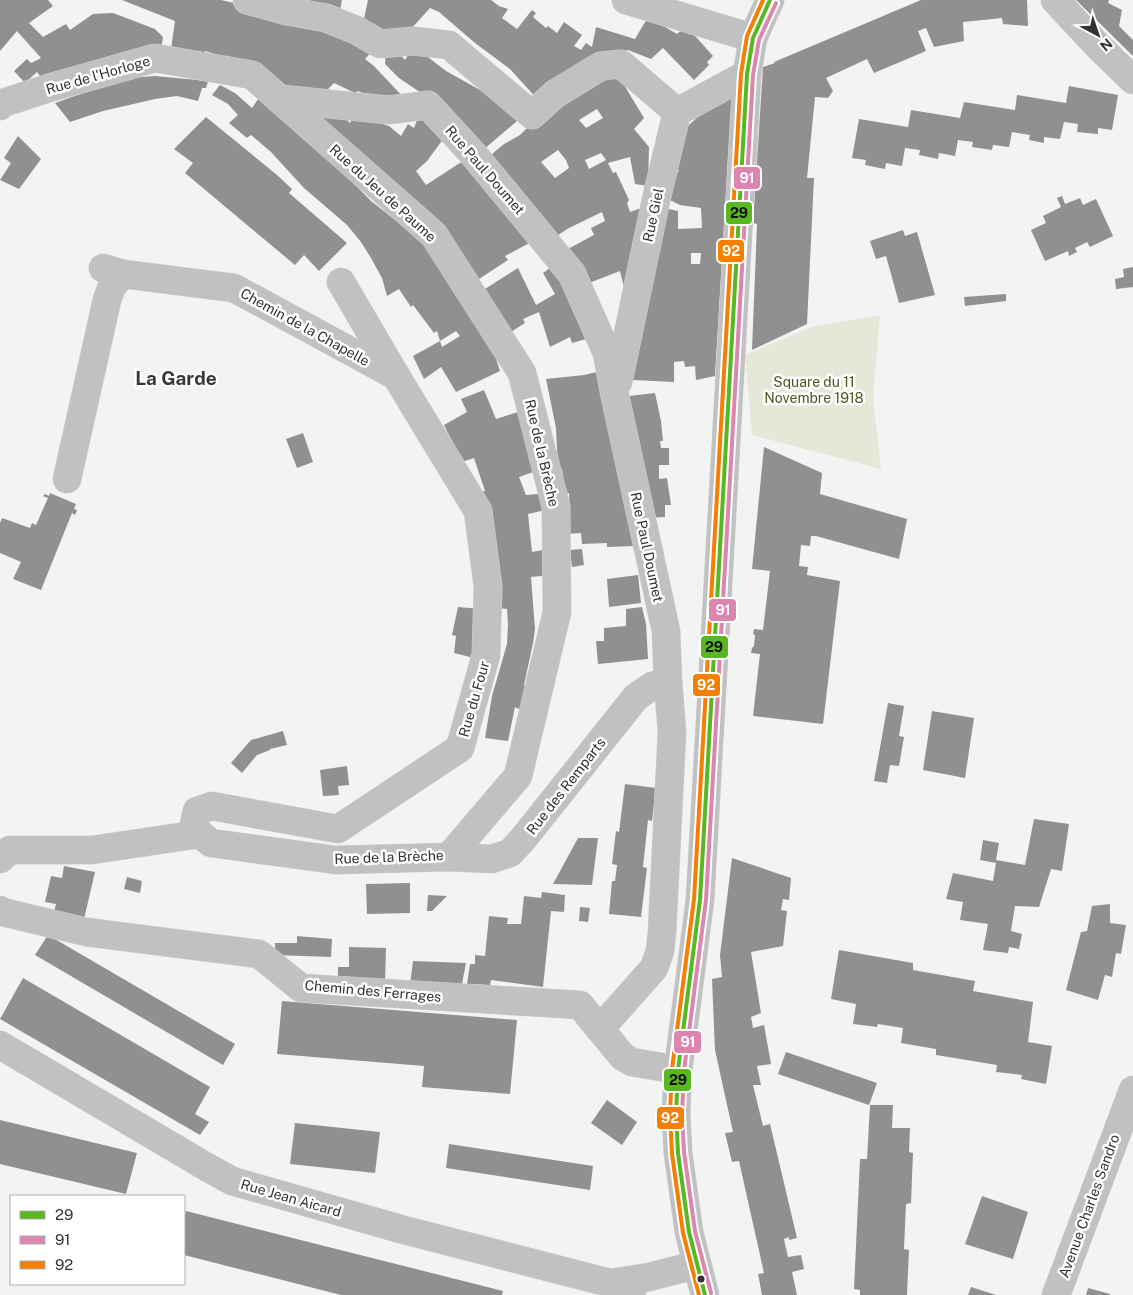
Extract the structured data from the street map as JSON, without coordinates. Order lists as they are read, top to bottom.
{
  "streets": {
    "street": [
      "Rue de l'Horloge",
      "Rue Paul Doumet",
      "Rue du Jeu de Paume",
      "Rue Giel",
      "Chemin de la Chapelle",
      "Rue de la Brèche",
      "Rue du Four",
      "Rue des Remparts",
      "Chemin des Ferrages",
      "Rue Jean Aicard",
      "Avenue Charles Sandro"
    ]
  },
  "crossings": [
    ["Rue de l'Horloge", "Rue Paul Doumet"],
    ["Rue de l'Horloge", "Rue du Jeu de Paume"],
    ["Rue Paul Doumet", "Rue du Jeu de Paume"],
    ["Rue Paul Doumet", "Rue Giel"],
    ["Rue Paul Doumet", "Rue des Remparts"],
    ["Rue Paul Doumet", "Chemin des Ferrages"],
    ["Rue du Jeu de Paume", "Rue de la Brèche"],
    ["Chemin de la Chapelle", "Rue du Four"],
    ["Rue de la Brèche", "Rue du Four"],
    ["Rue de la Brèche", "Rue des Remparts"]
  ],
  "districts": ["La Garde"],
  "parks": ["Square du 11 Novembre 1918"],
  "lines": ["transit line 29", "transit line 92", "transit line 91"],
  "legend": ["29", "91", "92"],
  "north": "bottom right"
}
